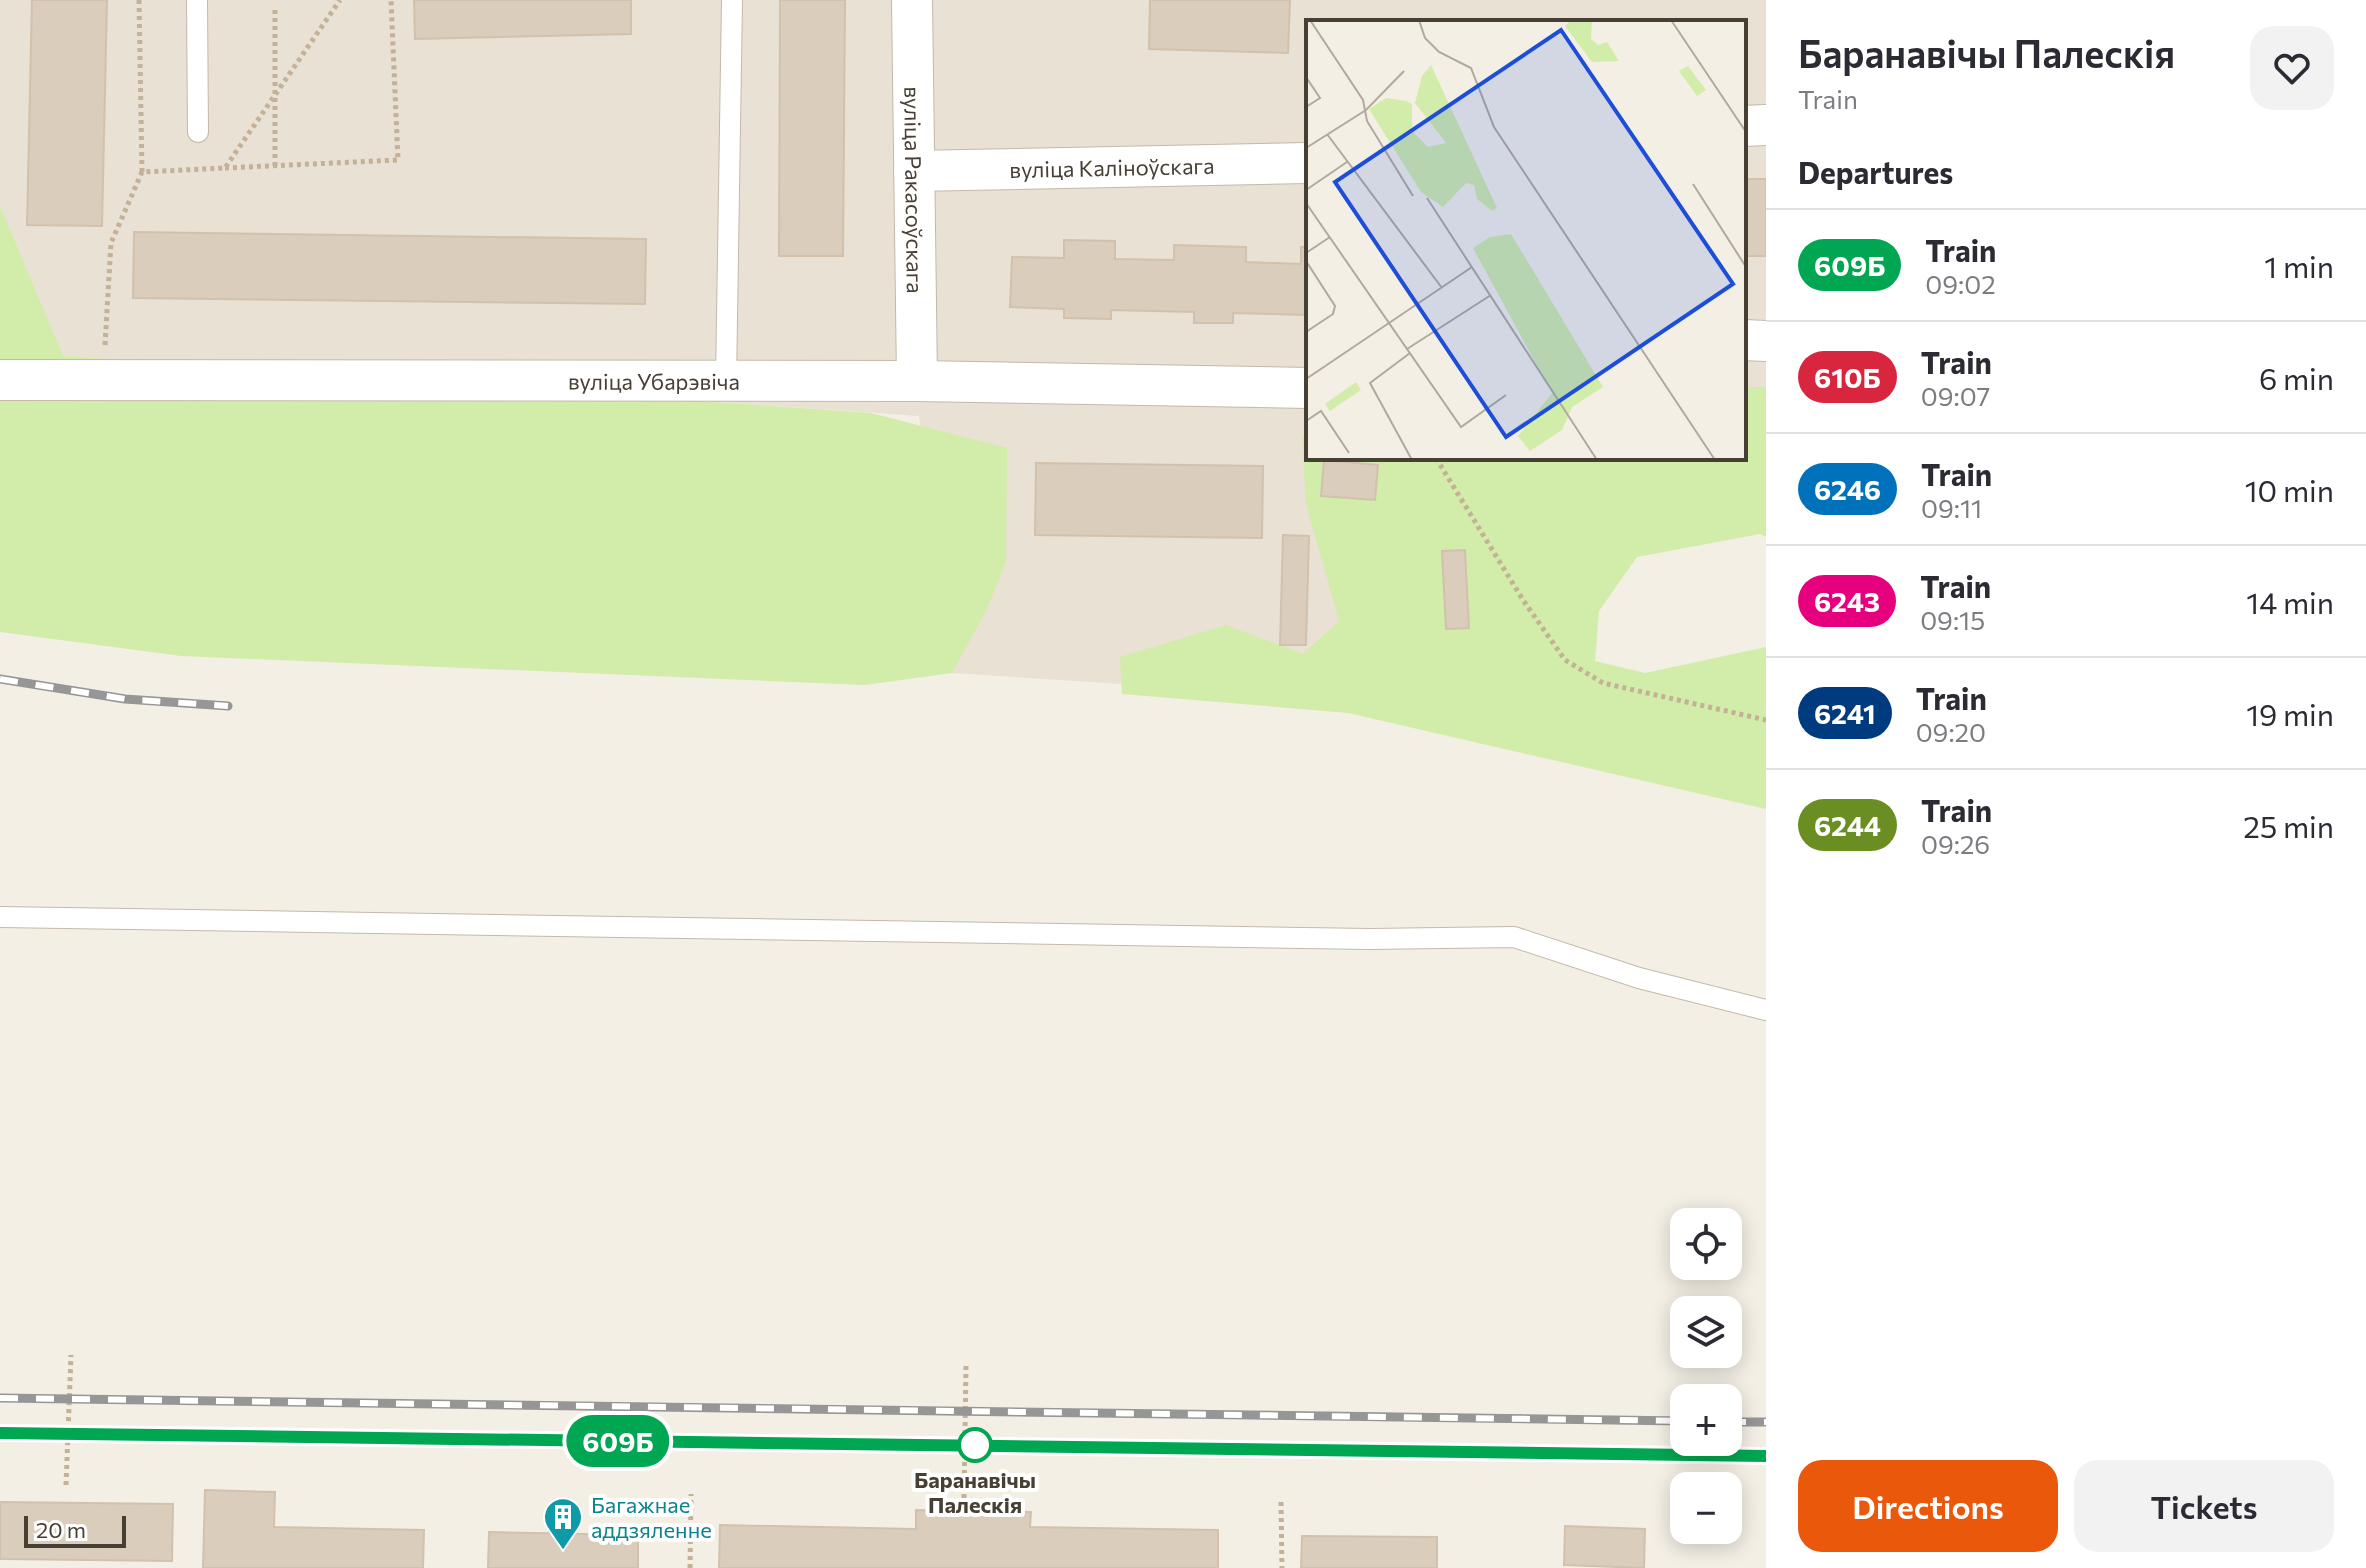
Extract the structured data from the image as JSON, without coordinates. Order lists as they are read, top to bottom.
{
  "streets": {
    "street": ["вуліца Каліноўскага", "вуліца Ракасоўскага", "вуліца Убарэвіча"]
  },
  "crossings": [
    ["вуліца Каліноўскага", "вуліца Ракасоўскага"],
    ["вуліца Ракасоўскага", "вуліца Убарэвіча"]
  ],
  "places": {
    "other": ["Баранавічы Палескія"],
    "building": ["Багажнае аддзяленне"]
  },
  "scale_bar": "20 m",
  "page": {
    "on_map": "609Б",
    "heading": [
      ["Баранавічы Палескія", "Train"],
      "Departures"
    ],
    "list": [
      {
        "mark": "609Б",
        "name": "Train",
        "note": "09:02",
        "value": "1 min"
      },
      {
        "mark": "610Б",
        "name": "Train",
        "note": "09:07",
        "value": "6 min"
      },
      {
        "mark": "6246",
        "name": "Train",
        "note": "09:11",
        "value": "10 min"
      },
      {
        "mark": "6243",
        "name": "Train",
        "note": "09:15",
        "value": "14 min"
      },
      {
        "mark": "6241",
        "name": "Train",
        "note": "09:20",
        "value": "19 min"
      },
      {
        "mark": "6244",
        "name": "Train",
        "note": "09:26",
        "value": "25 min"
      }
    ],
    "map_buttons": ["+", "−"],
    "buttons": ["Directions", "Tickets"],
    "scale": "20 m"
  }
}
